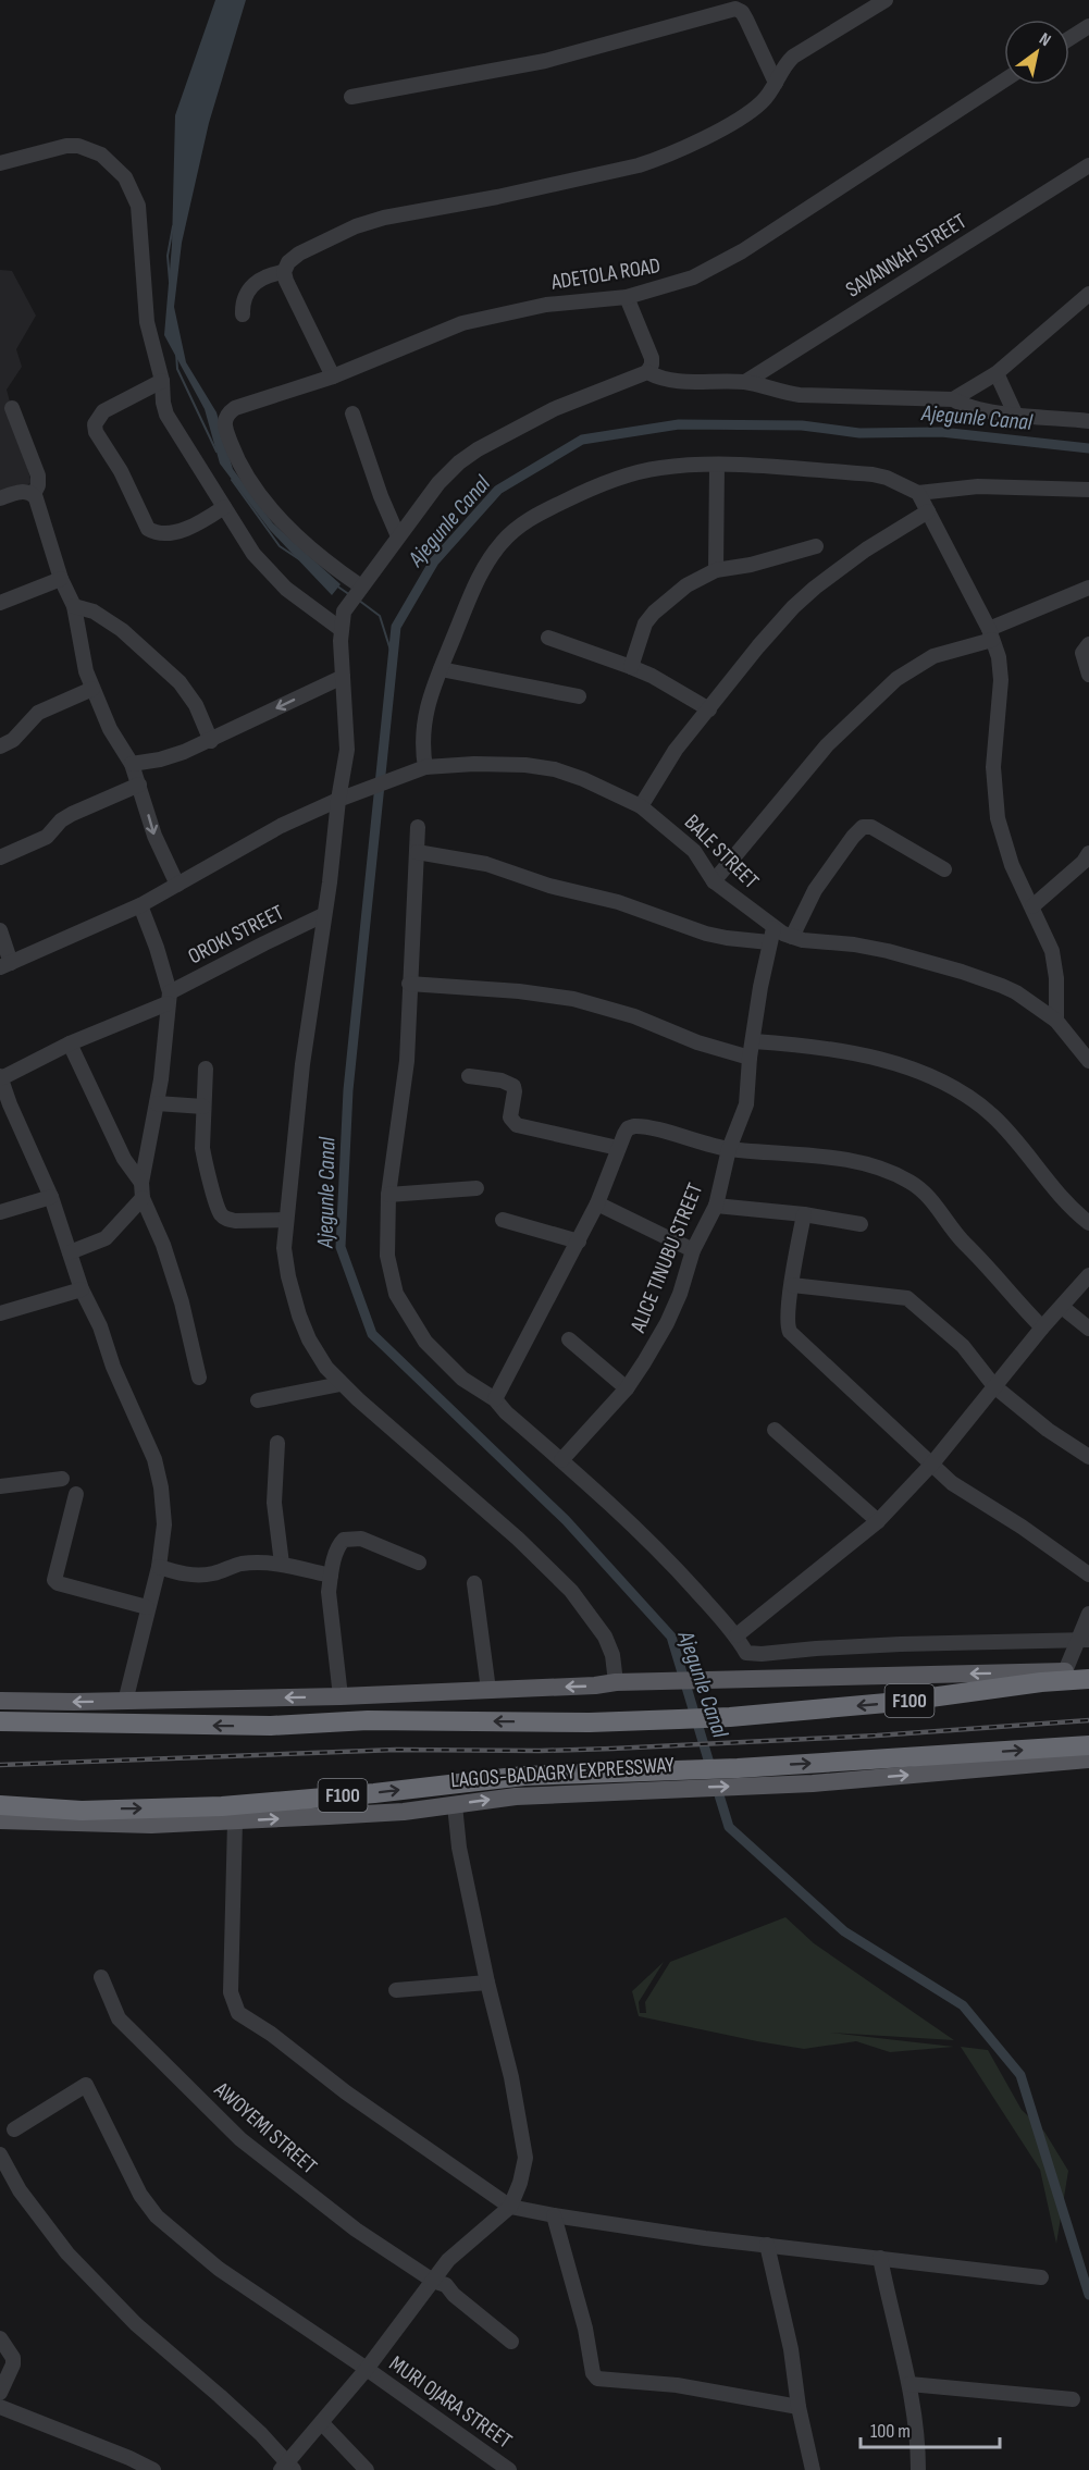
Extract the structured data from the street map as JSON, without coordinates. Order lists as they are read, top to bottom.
{
  "streets": {
    "highway": ["F100", "LAGOS-BADAGRY EXPRESSWAY"],
    "street": [
      "SAVANNAH STREET",
      "ADETOLA ROAD",
      "BALE STREET",
      "OROKI STREET",
      "ALICE TINUBU STREET",
      "AWOYEMI STREET",
      "MURI OJARA STREET"
    ]
  },
  "crossings": [
    ["BALE STREET", "ALICE TINUBU STREET"]
  ],
  "water": ["Ajegunle Canal"],
  "scale_bar": "100 m",
  "north": "top right"
}
